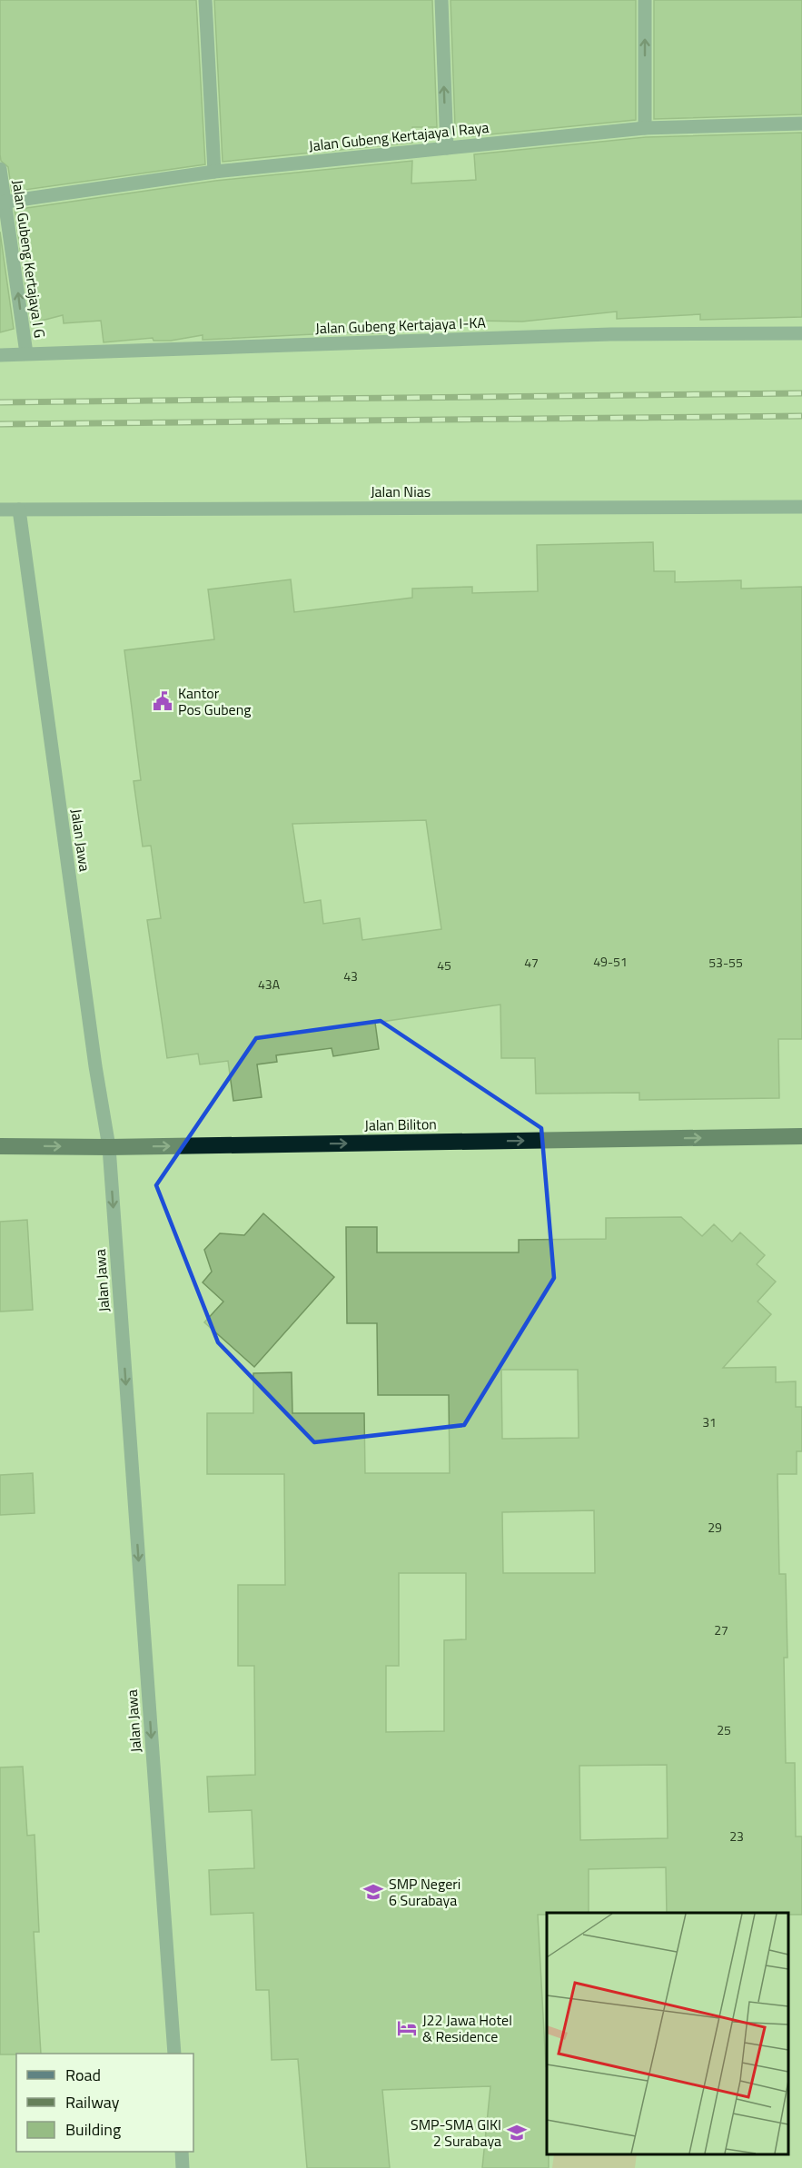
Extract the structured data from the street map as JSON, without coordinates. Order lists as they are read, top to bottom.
{
  "streets": {
    "highway": ["Jalan Biliton"],
    "street": [
      "Jalan Gubeng Kertajaya I Raya",
      "Jalan Gubeng Kertajaya I G",
      "Jalan Gubeng Kertajaya I-KA",
      "Jalan Nias",
      "Jalan Jawa"
    ]
  },
  "crossings": [
    ["Jalan Gubeng Kertajaya I Raya", "Jalan Gubeng Kertajaya I G"],
    ["Jalan Gubeng Kertajaya I G", "Jalan Gubeng Kertajaya I-KA"],
    ["Jalan Nias", "Jalan Jawa"],
    ["Jalan Jawa", "Jalan Biliton"]
  ],
  "one_way": ["Jalan Gubeng Kertajaya I G", "Jalan Jawa", "Jalan Biliton"],
  "places": {
    "public building": ["Kantor Pos Gubeng"],
    "school or university": ["SMP Negeri 6 Surabaya", "SMP-SMA GIKI 2 Surabaya"],
    "hotel": ["J22 Jawa Hotel & Residence"]
  },
  "house_numbers": [
    "49-51",
    "47",
    "53-55",
    "45",
    "43",
    "43A",
    "31",
    "29",
    "27",
    "25",
    "23"
  ],
  "legend": ["Road", "Railway", "Building"]
}
